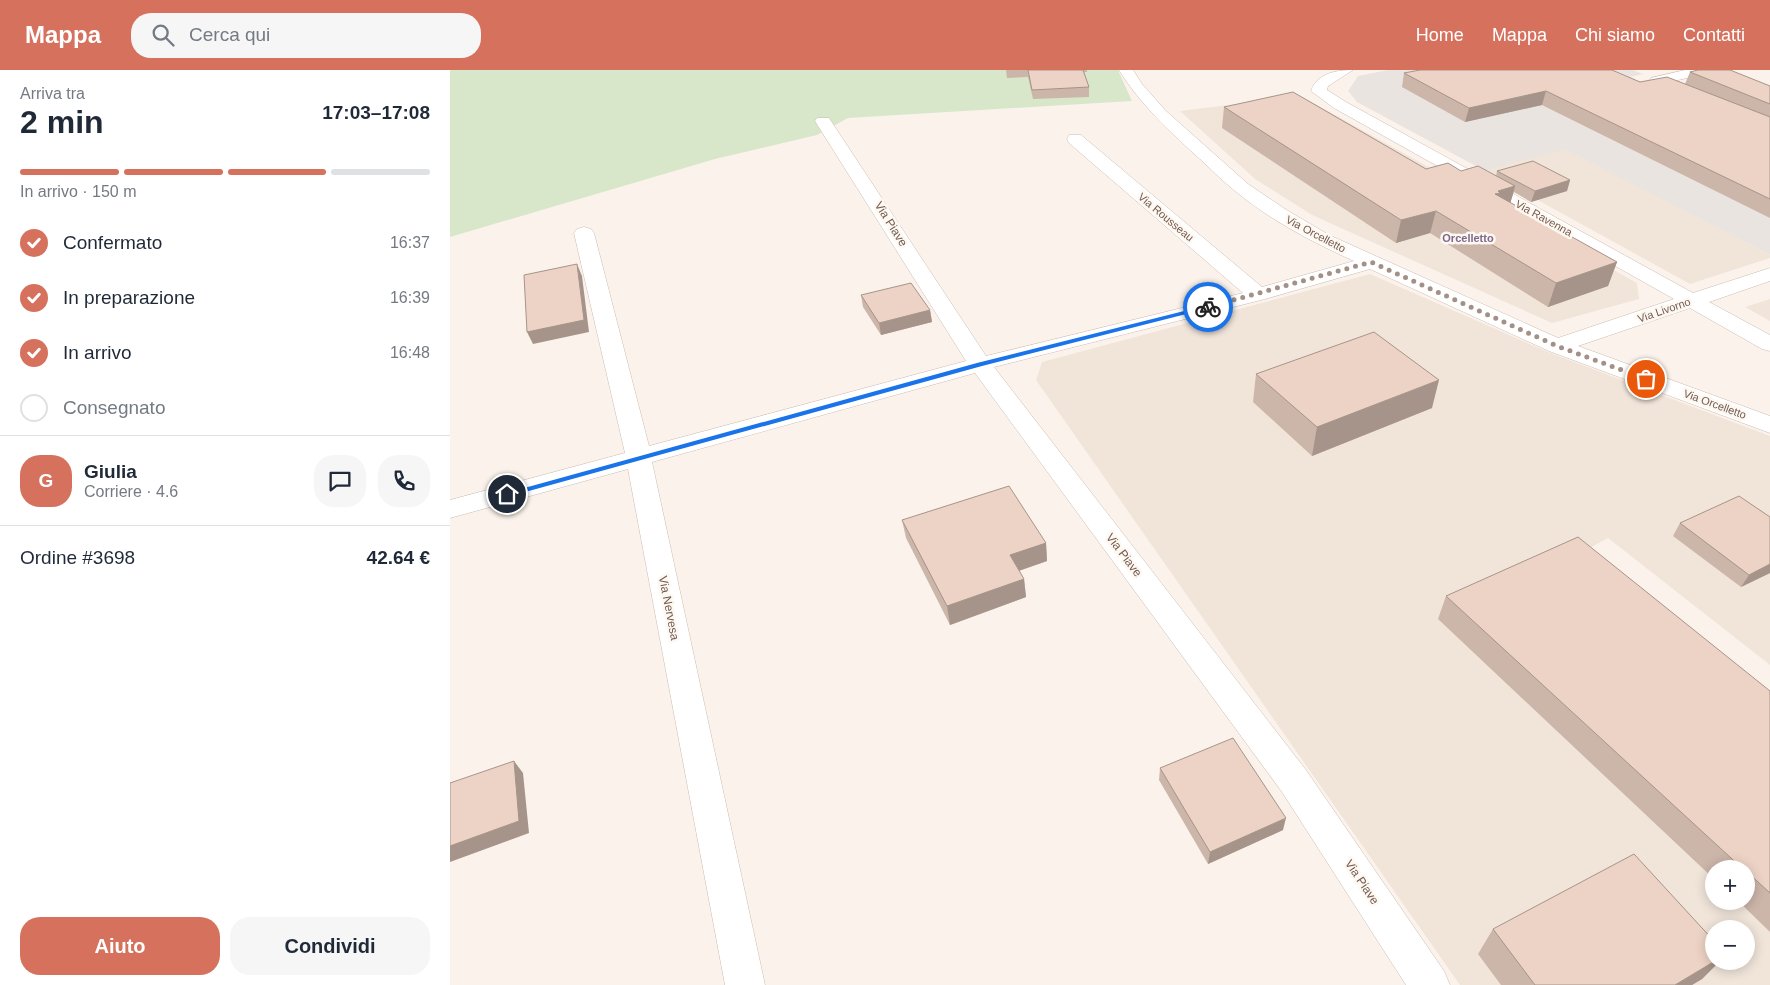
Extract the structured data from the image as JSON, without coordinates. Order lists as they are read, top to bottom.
{
  "streets": {
    "street": [
      "Via Rousseau",
      "Via Ravenna",
      "Via Piave",
      "Via Orcelletto",
      "Via Livorno",
      "Via Nervesa"
    ]
  },
  "crossings": [
    ["Via Ravenna", "Via Livorno"],
    ["Via Orcelletto", "Via Livorno"]
  ],
  "districts": ["Orcelletto"],
  "page": {
    "header": "Mappa",
    "search": "Cerca qui",
    "nav": [
      "Home",
      "Mappa",
      "Chi siamo",
      "Contatti"
    ],
    "heading": ["2 min", "Arriva tra", "17:03–17:08"],
    "panel": [
      "Giulia",
      "Corriere · 4.6",
      "Ordine #3698",
      "42.64 €"
    ],
    "bar": "In arrivo · 150 m",
    "list": [
      ["Confermato", "16:37"],
      ["In preparazione", "16:39"],
      ["In arrivo", "16:48"],
      "Consegnato"
    ],
    "round": "G",
    "map_buttons": ["+", "−"],
    "buttons": ["Aiuto", "Condividi"]
  }
}
